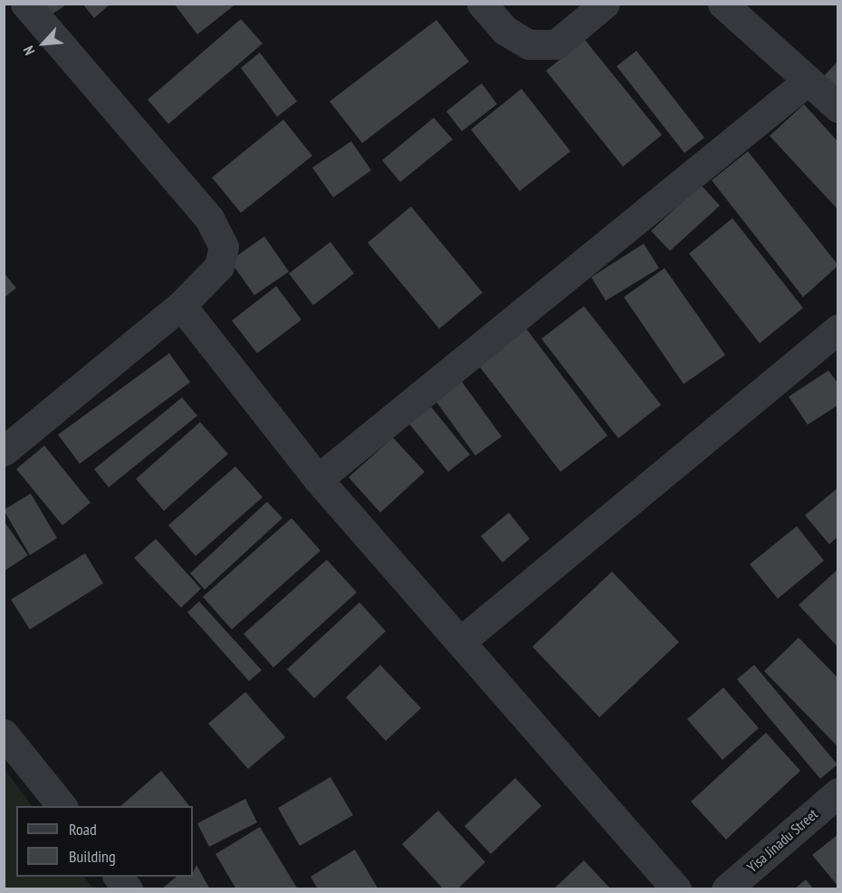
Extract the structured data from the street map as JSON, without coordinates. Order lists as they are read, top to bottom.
{
  "streets": {
    "street": ["Yisa Jinadu Street"]
  },
  "legend": ["Road", "Building"],
  "north": "bottom left"
}
